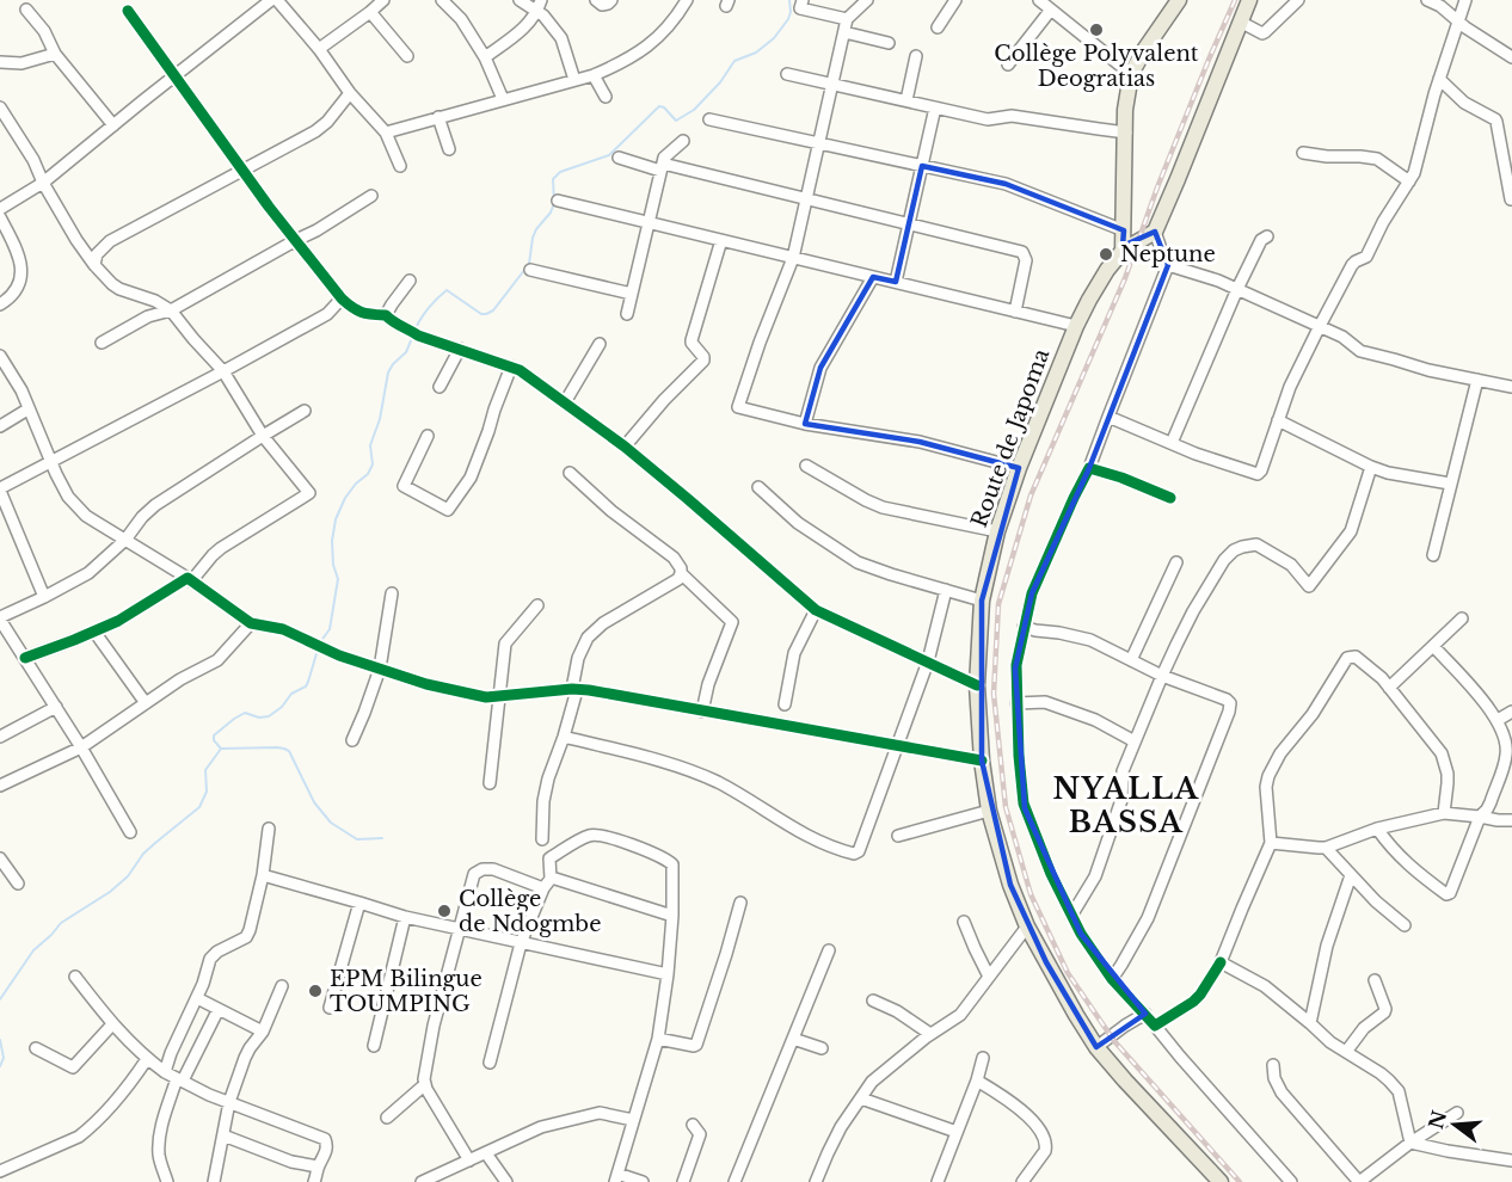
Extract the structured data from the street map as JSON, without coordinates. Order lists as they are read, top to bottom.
{
  "streets": {
    "main road": ["Route de Japoma"]
  },
  "districts": ["NYALLA BASSA"],
  "places": [
    "Collège Polyvalent Deogratias",
    "Neptune",
    "Collège de Ndogmbe",
    "EPM Bilingue TOUMPING"
  ],
  "north": "left"
}
